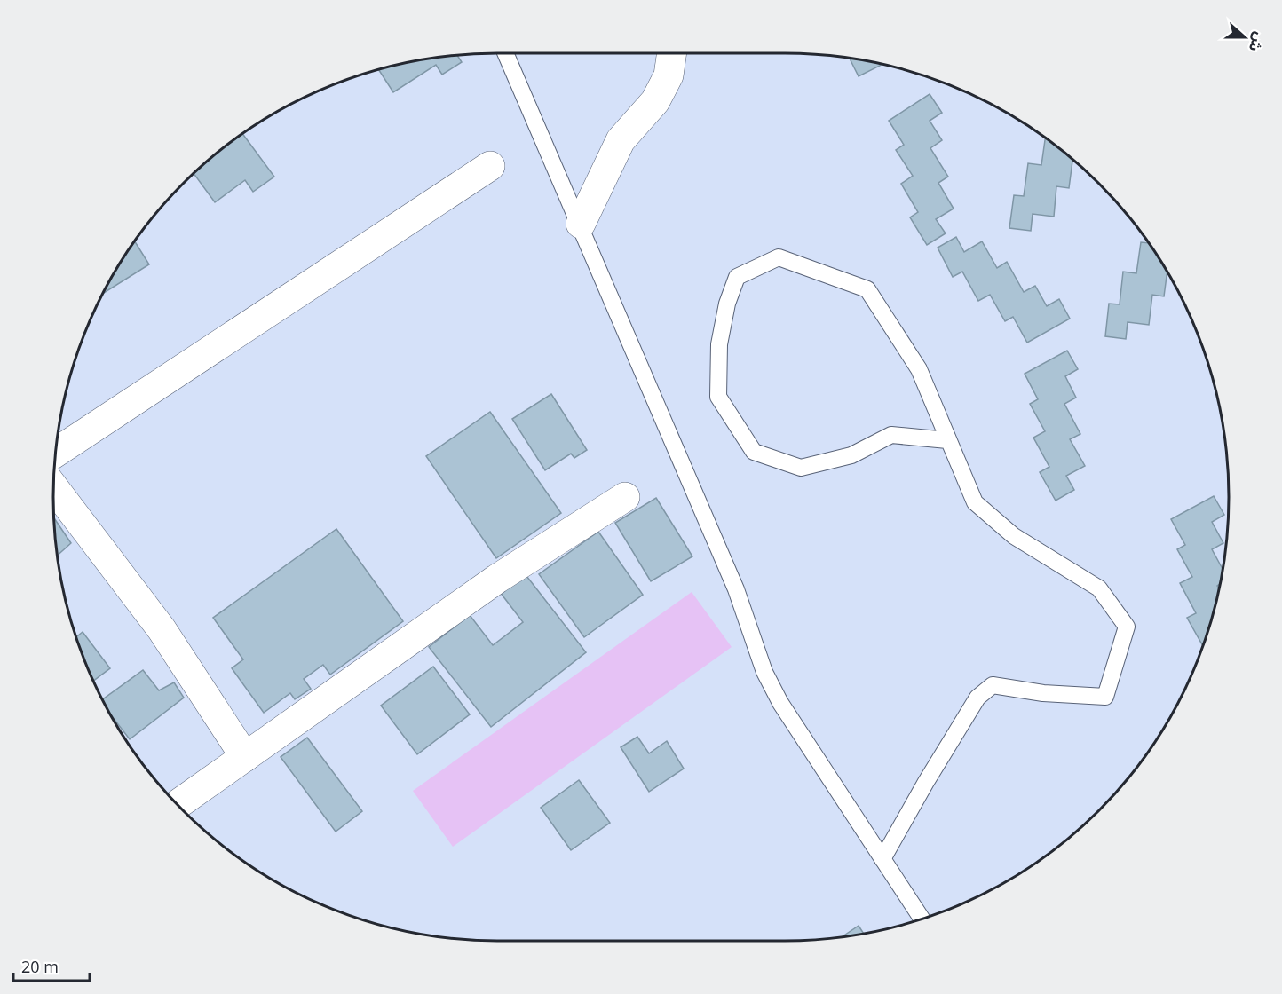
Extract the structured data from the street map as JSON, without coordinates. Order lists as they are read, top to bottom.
{
  "scale_bar": "20 m",
  "north": "right"
}
